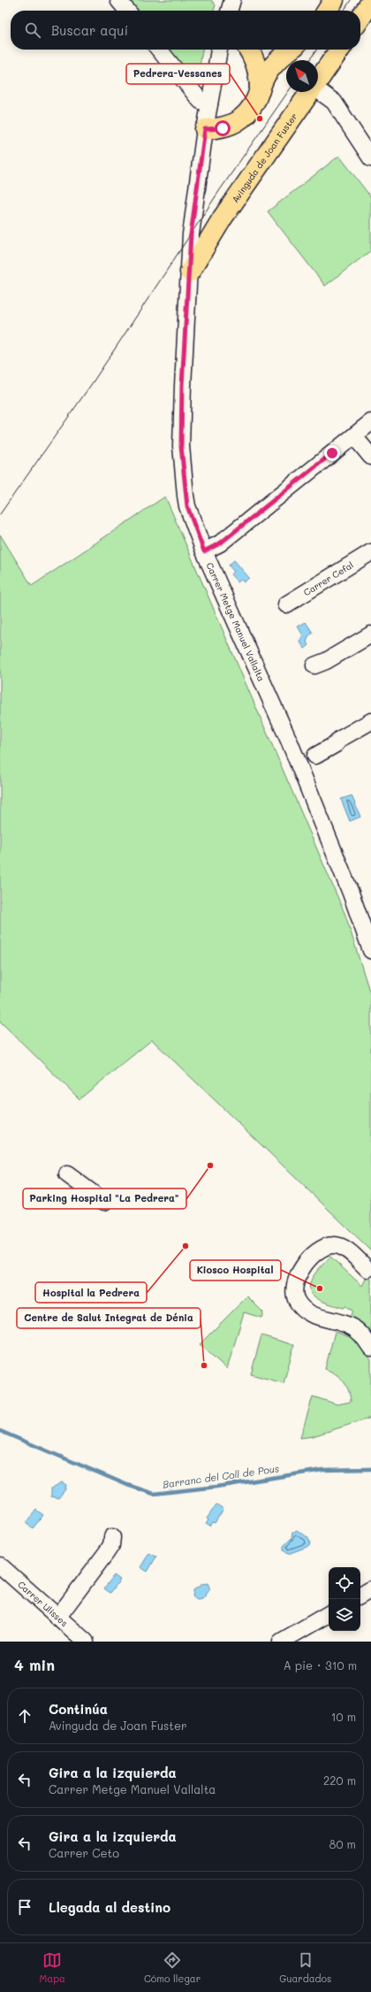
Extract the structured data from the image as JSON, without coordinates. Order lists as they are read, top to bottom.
{
  "streets": {
    "main road": ["Avinguda de Joan Fuster"],
    "street": ["Carrer Cefal", "Carrer Metge Manuel Vallalta", "Carrer Ulisses"]
  },
  "crossings": [
    ["Avinguda de Joan Fuster", "Carrer Metge Manuel Vallalta"]
  ],
  "water": ["Barranc del Coll de Pous"],
  "places": [
    "Pedrera-Vessanes",
    "Parking Hospital \"La Pedrera\"",
    "Hospital la Pedrera",
    "Kiosco Hospital",
    "Centre de Salut Integrat de Dénia"
  ],
  "north": "top left",
  "page": {
    "search": "Buscar aquí",
    "heading": ["4 min", "A pie · 310 m"],
    "list": [
      ["Continúa", "Avinguda de Joan Fuster", "10 m"],
      ["Gira a la izquierda", "Carrer Metge Manuel Vallalta", "220 m"],
      ["Gira a la izquierda", "Carrer Ceto", "80 m"],
      "Llegada al destino"
    ],
    "nav": ["Mapa", "Cómo llegar", "Guardados"]
  }
}
